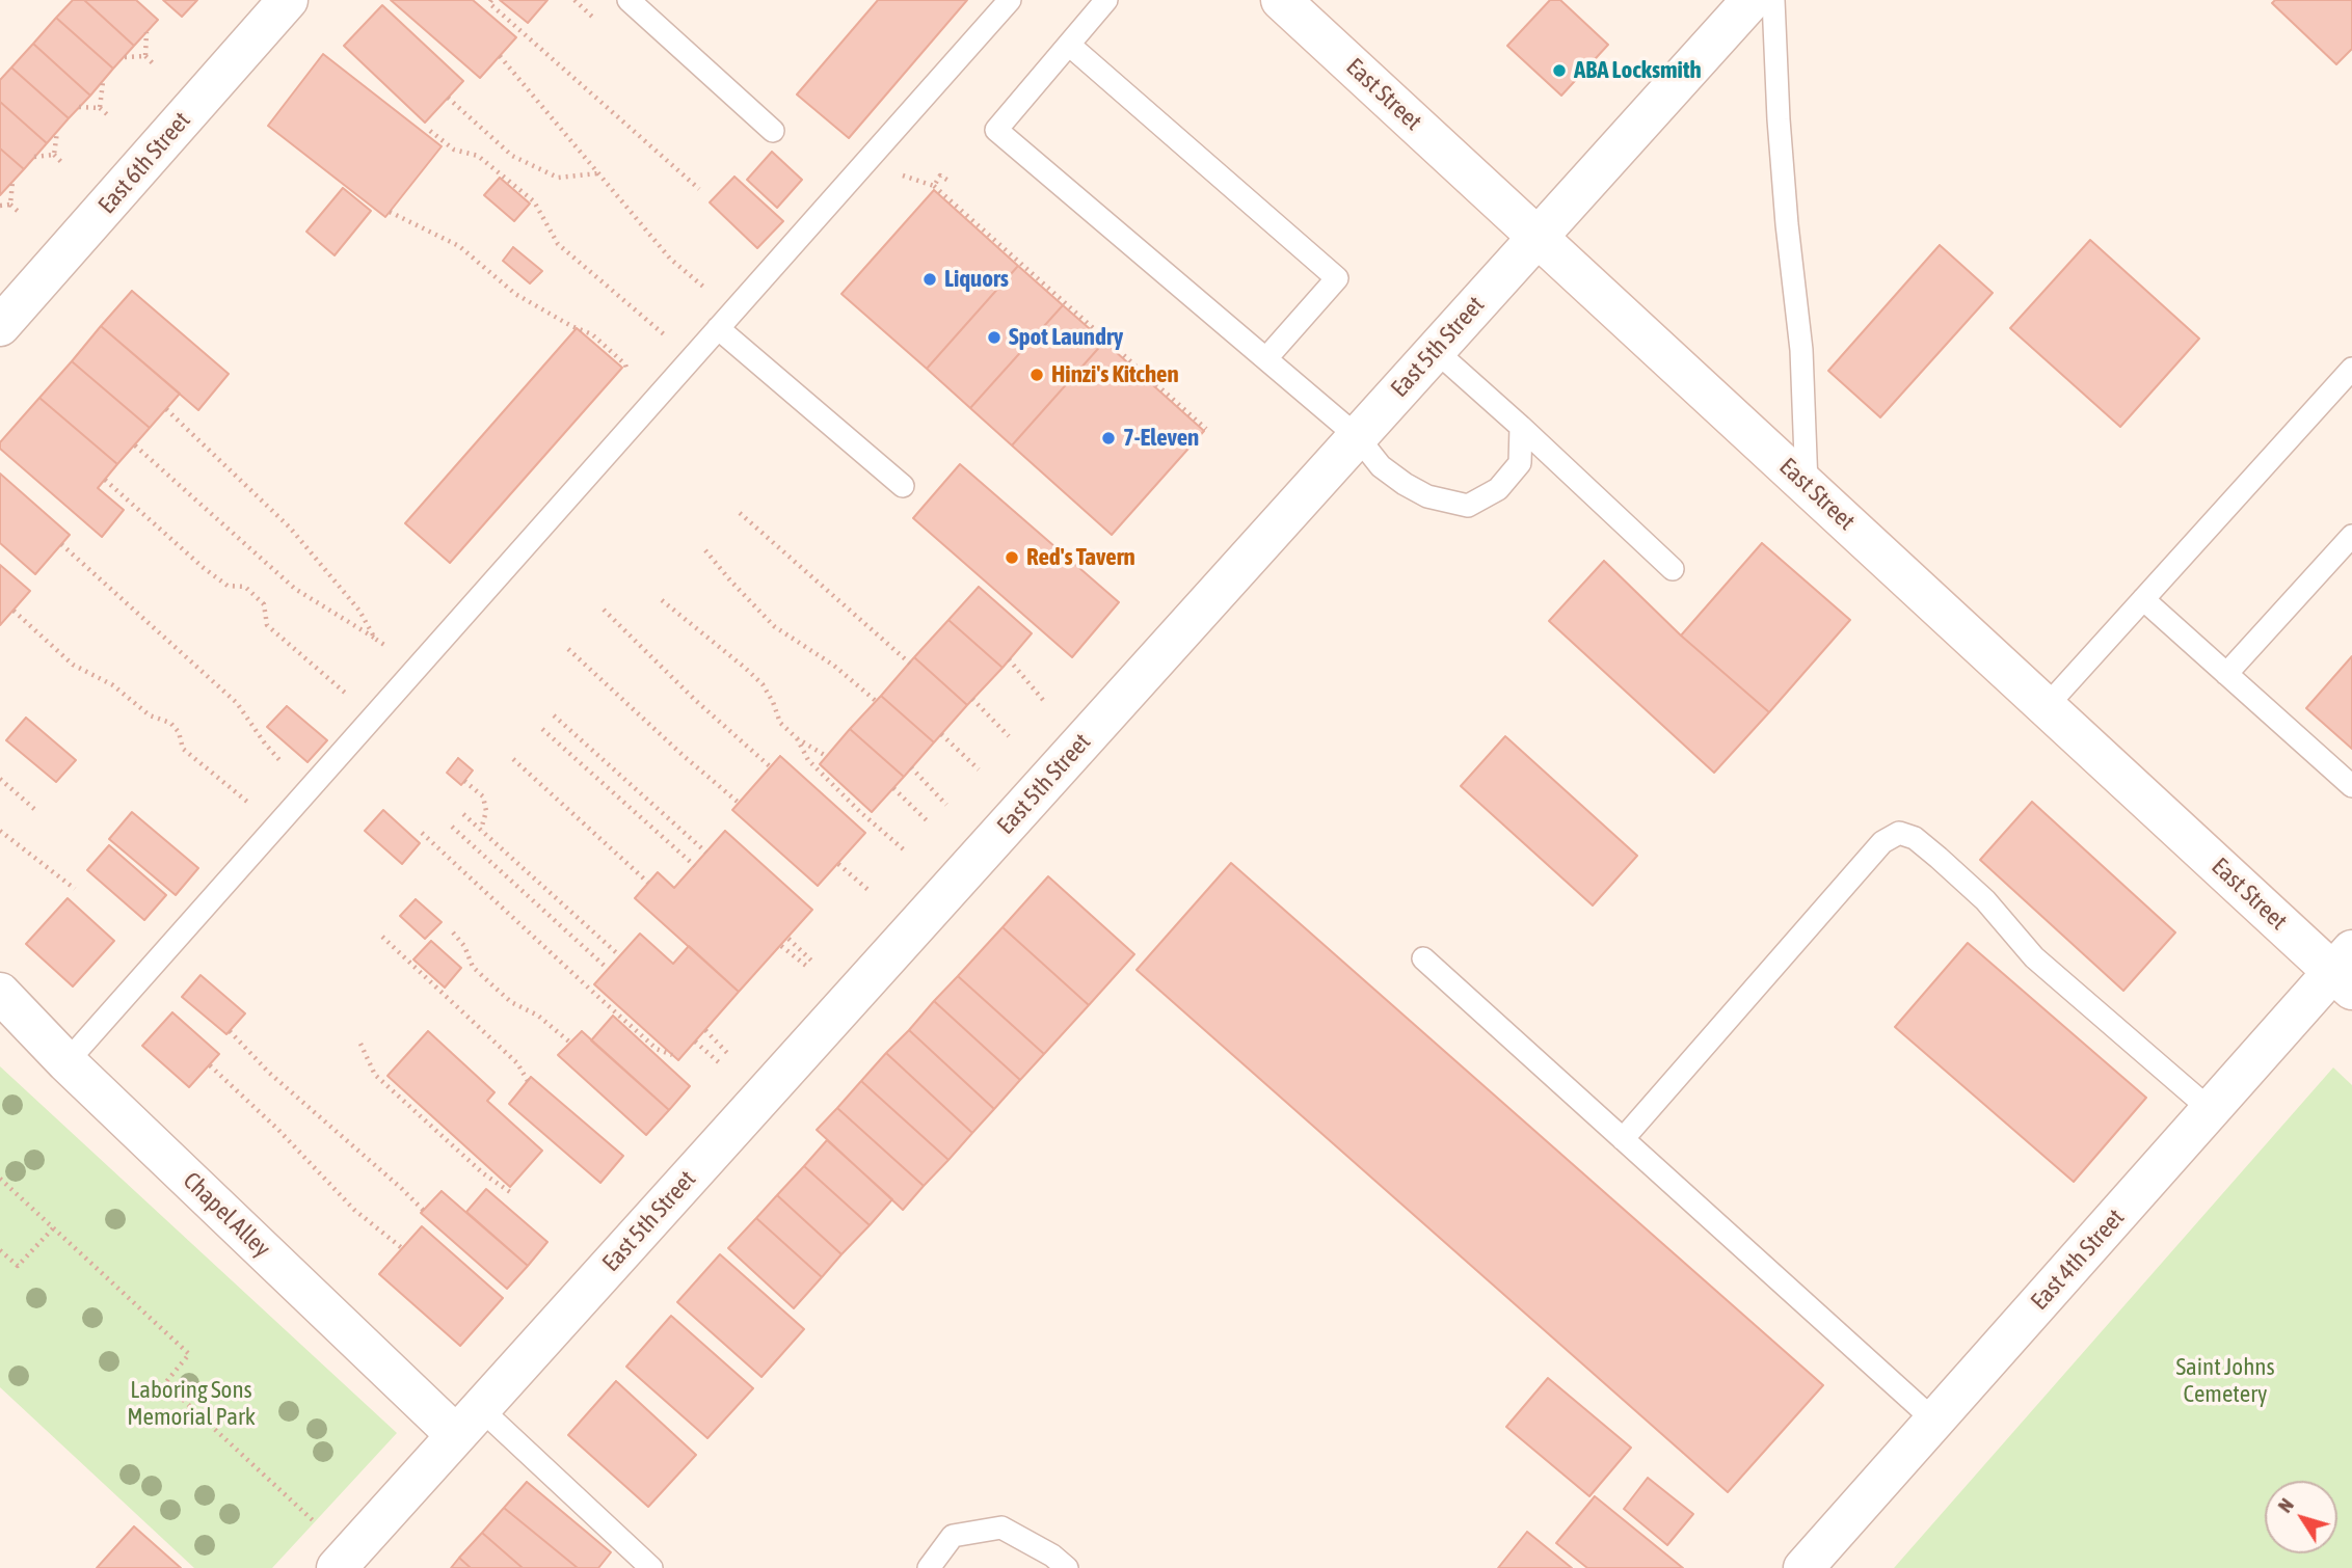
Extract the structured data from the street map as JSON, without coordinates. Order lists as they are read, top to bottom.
{
  "streets": {
    "street": [
      "East Street",
      "East 6th Street",
      "East 5th Street",
      "Chapel Alley",
      "East 4th Street"
    ]
  },
  "crossings": [
    ["East Street", "East 5th Street"],
    ["East Street", "East 4th Street"],
    ["East 5th Street", "Chapel Alley"]
  ],
  "parks": ["Saint Johns Cemetery", "Laboring Sons Memorial Park"],
  "places": [
    "ABA Locksmith",
    "Liquors",
    "Spot Laundry",
    "Hinzi's Kitchen",
    "7-Eleven",
    "Red's Tavern"
  ],
  "north": "top left"
}
